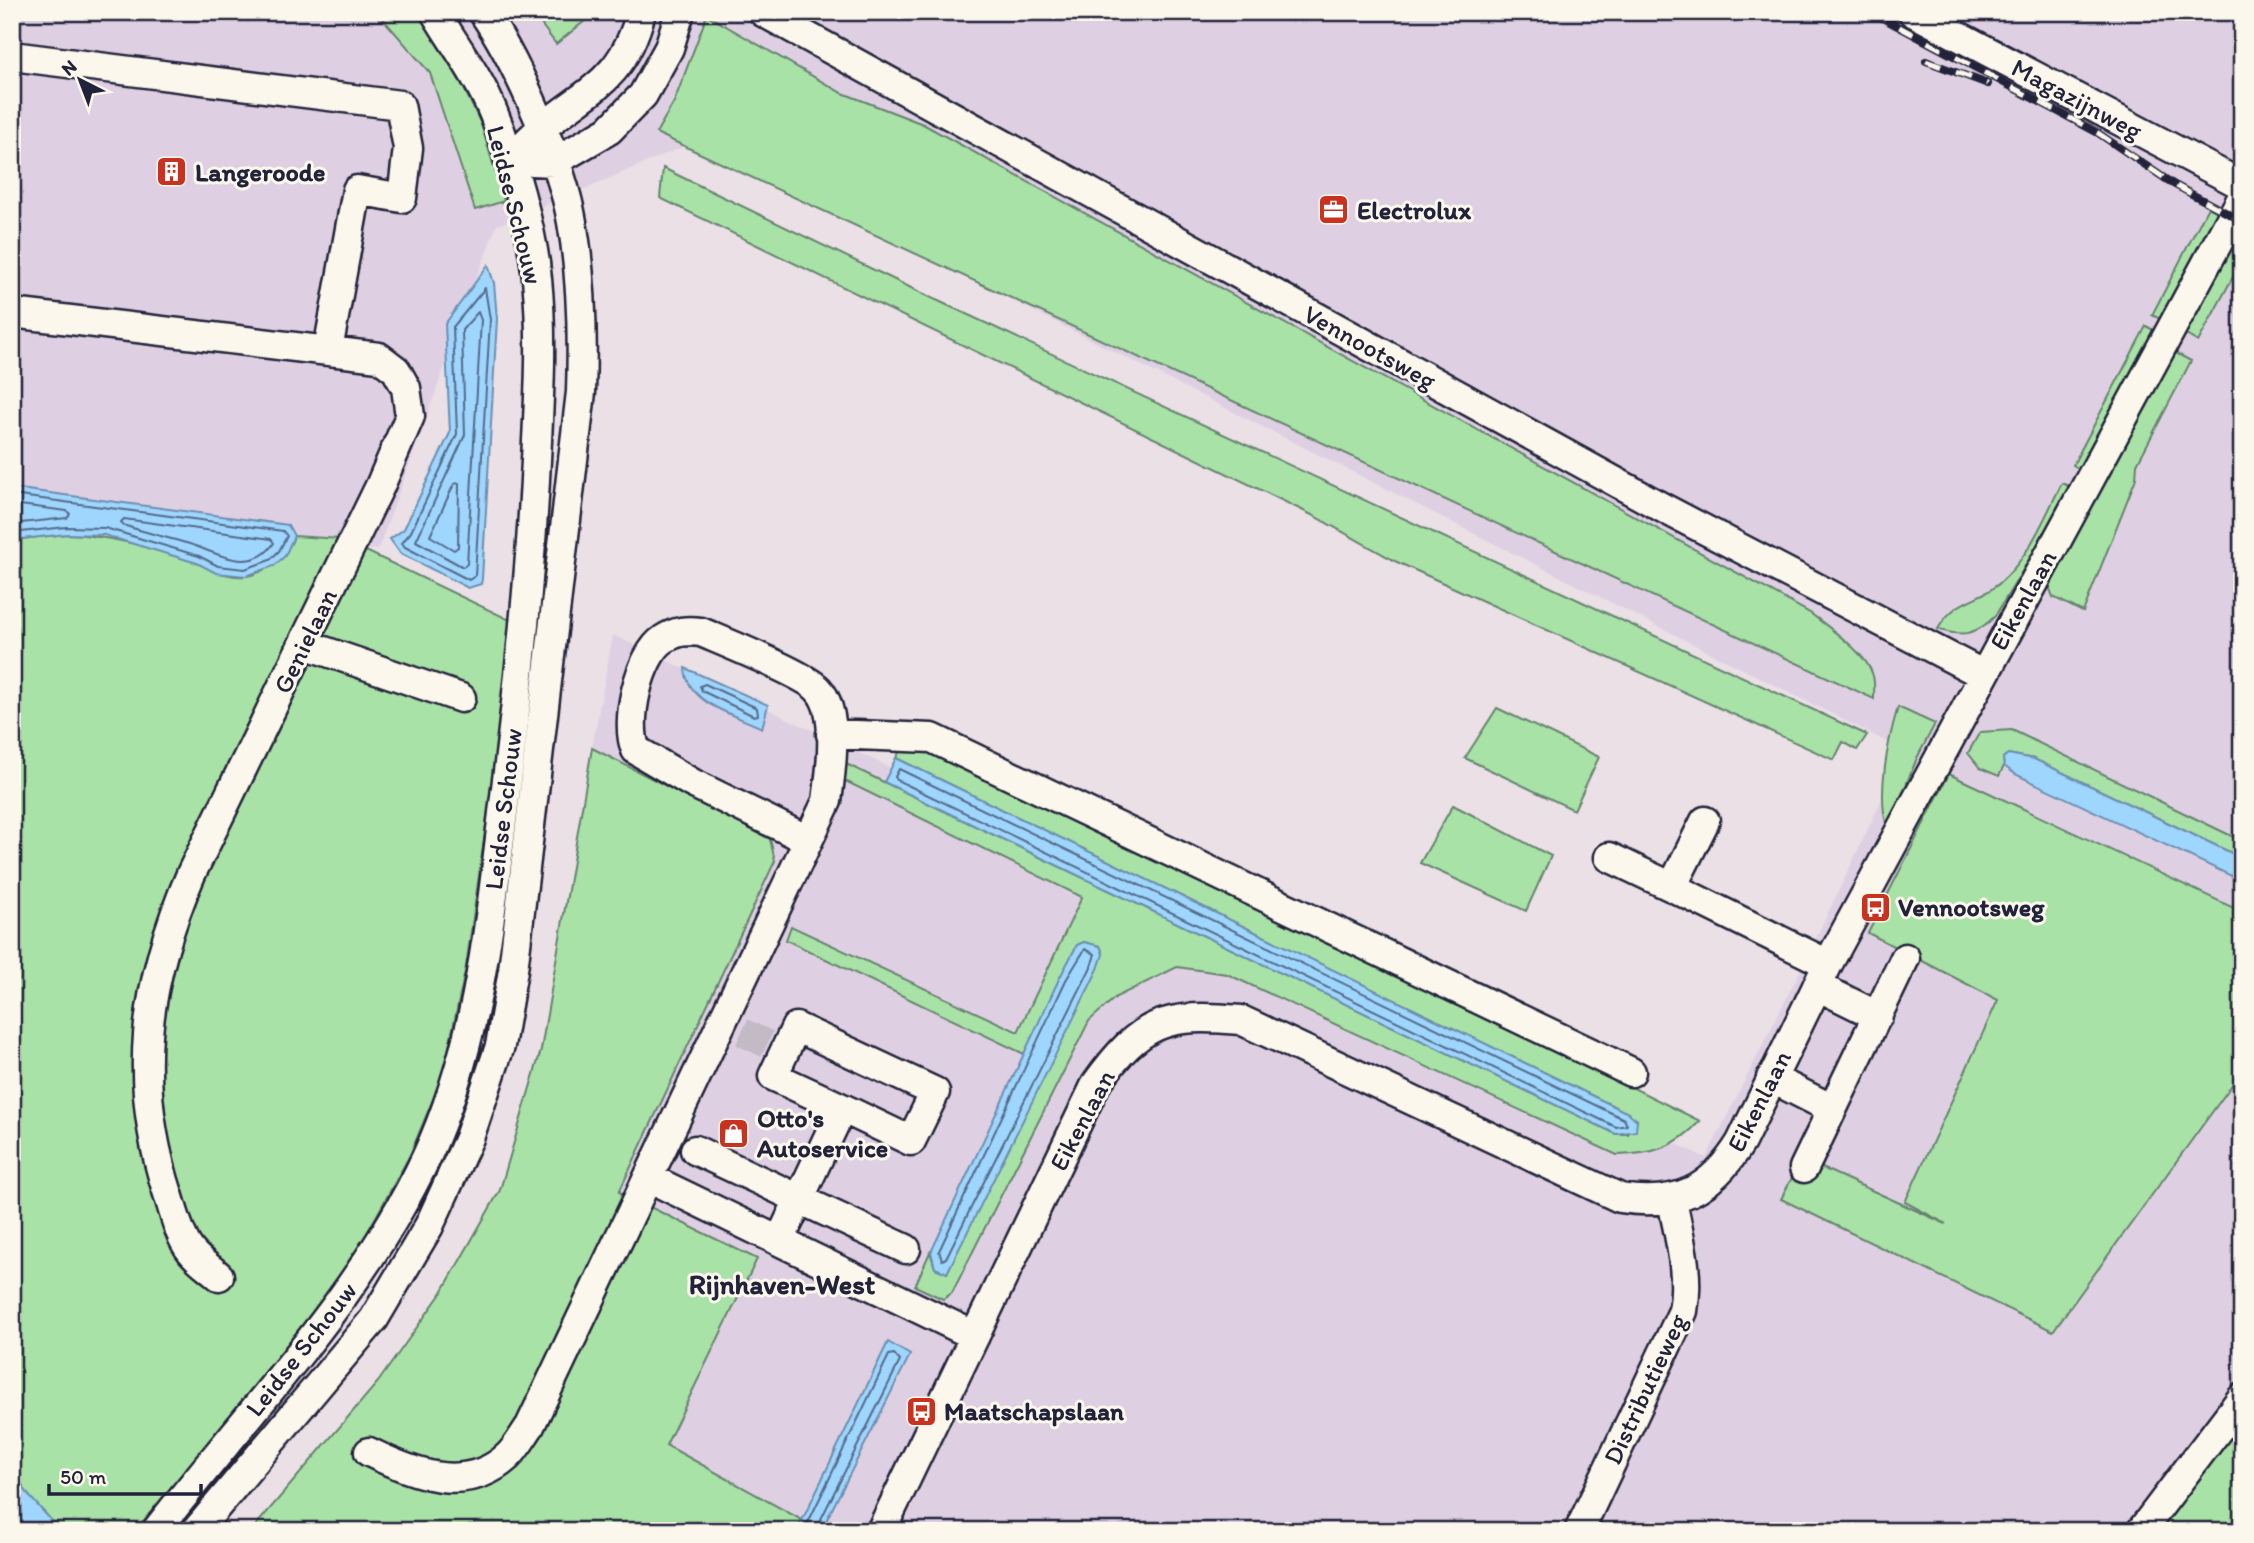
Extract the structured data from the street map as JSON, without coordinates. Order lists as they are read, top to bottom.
{
  "streets": {
    "street": [
      "Magazijnweg",
      "Leidse Schouw",
      "Vennootsweg",
      "Eikenlaan",
      "Genielaan",
      "Distributieweg"
    ]
  },
  "crossings": [
    ["Vennootsweg", "Eikenlaan"],
    ["Eikenlaan", "Distributieweg"]
  ],
  "districts": ["Rijnhaven-West"],
  "places": {
    "building": ["Langeroode"],
    "office": ["Electrolux"],
    "bus stop": ["Vennootsweg", "Maatschapslaan"],
    "shop": ["Otto's Autoservice"]
  },
  "scale_bar": "50 m",
  "north": "top left"
}
